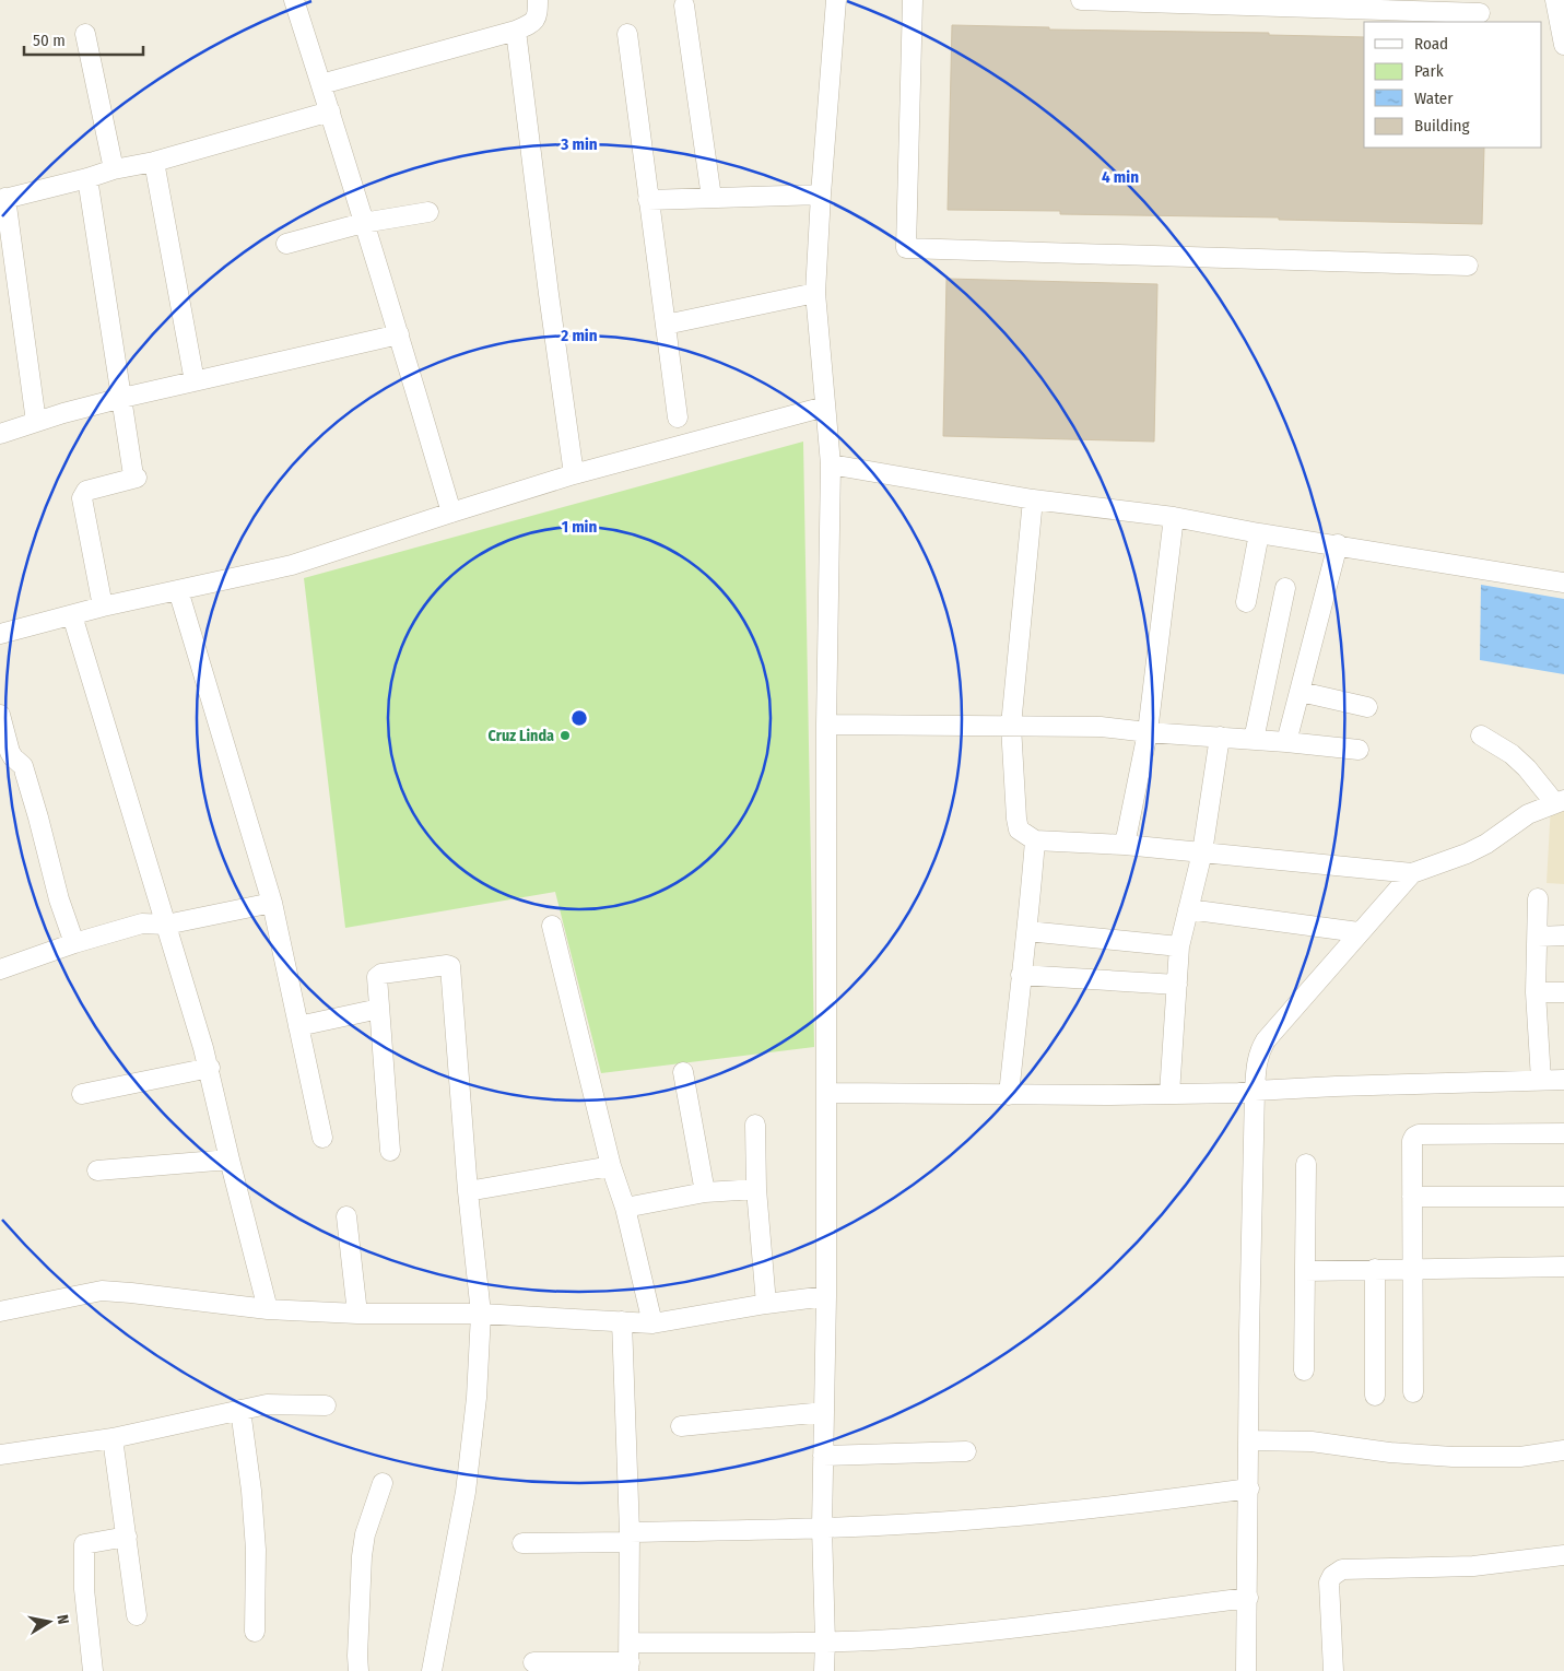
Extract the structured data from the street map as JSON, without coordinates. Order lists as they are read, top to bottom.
{
  "places": ["Cruz Linda"],
  "legend": [
    "Road",
    "Park",
    "Water",
    "Building"
  ],
  "scale_bar": "50 m",
  "north": "right",
  "rings": [
    "3 min",
    "4 min",
    "2 min",
    "1 min"
  ]
}
